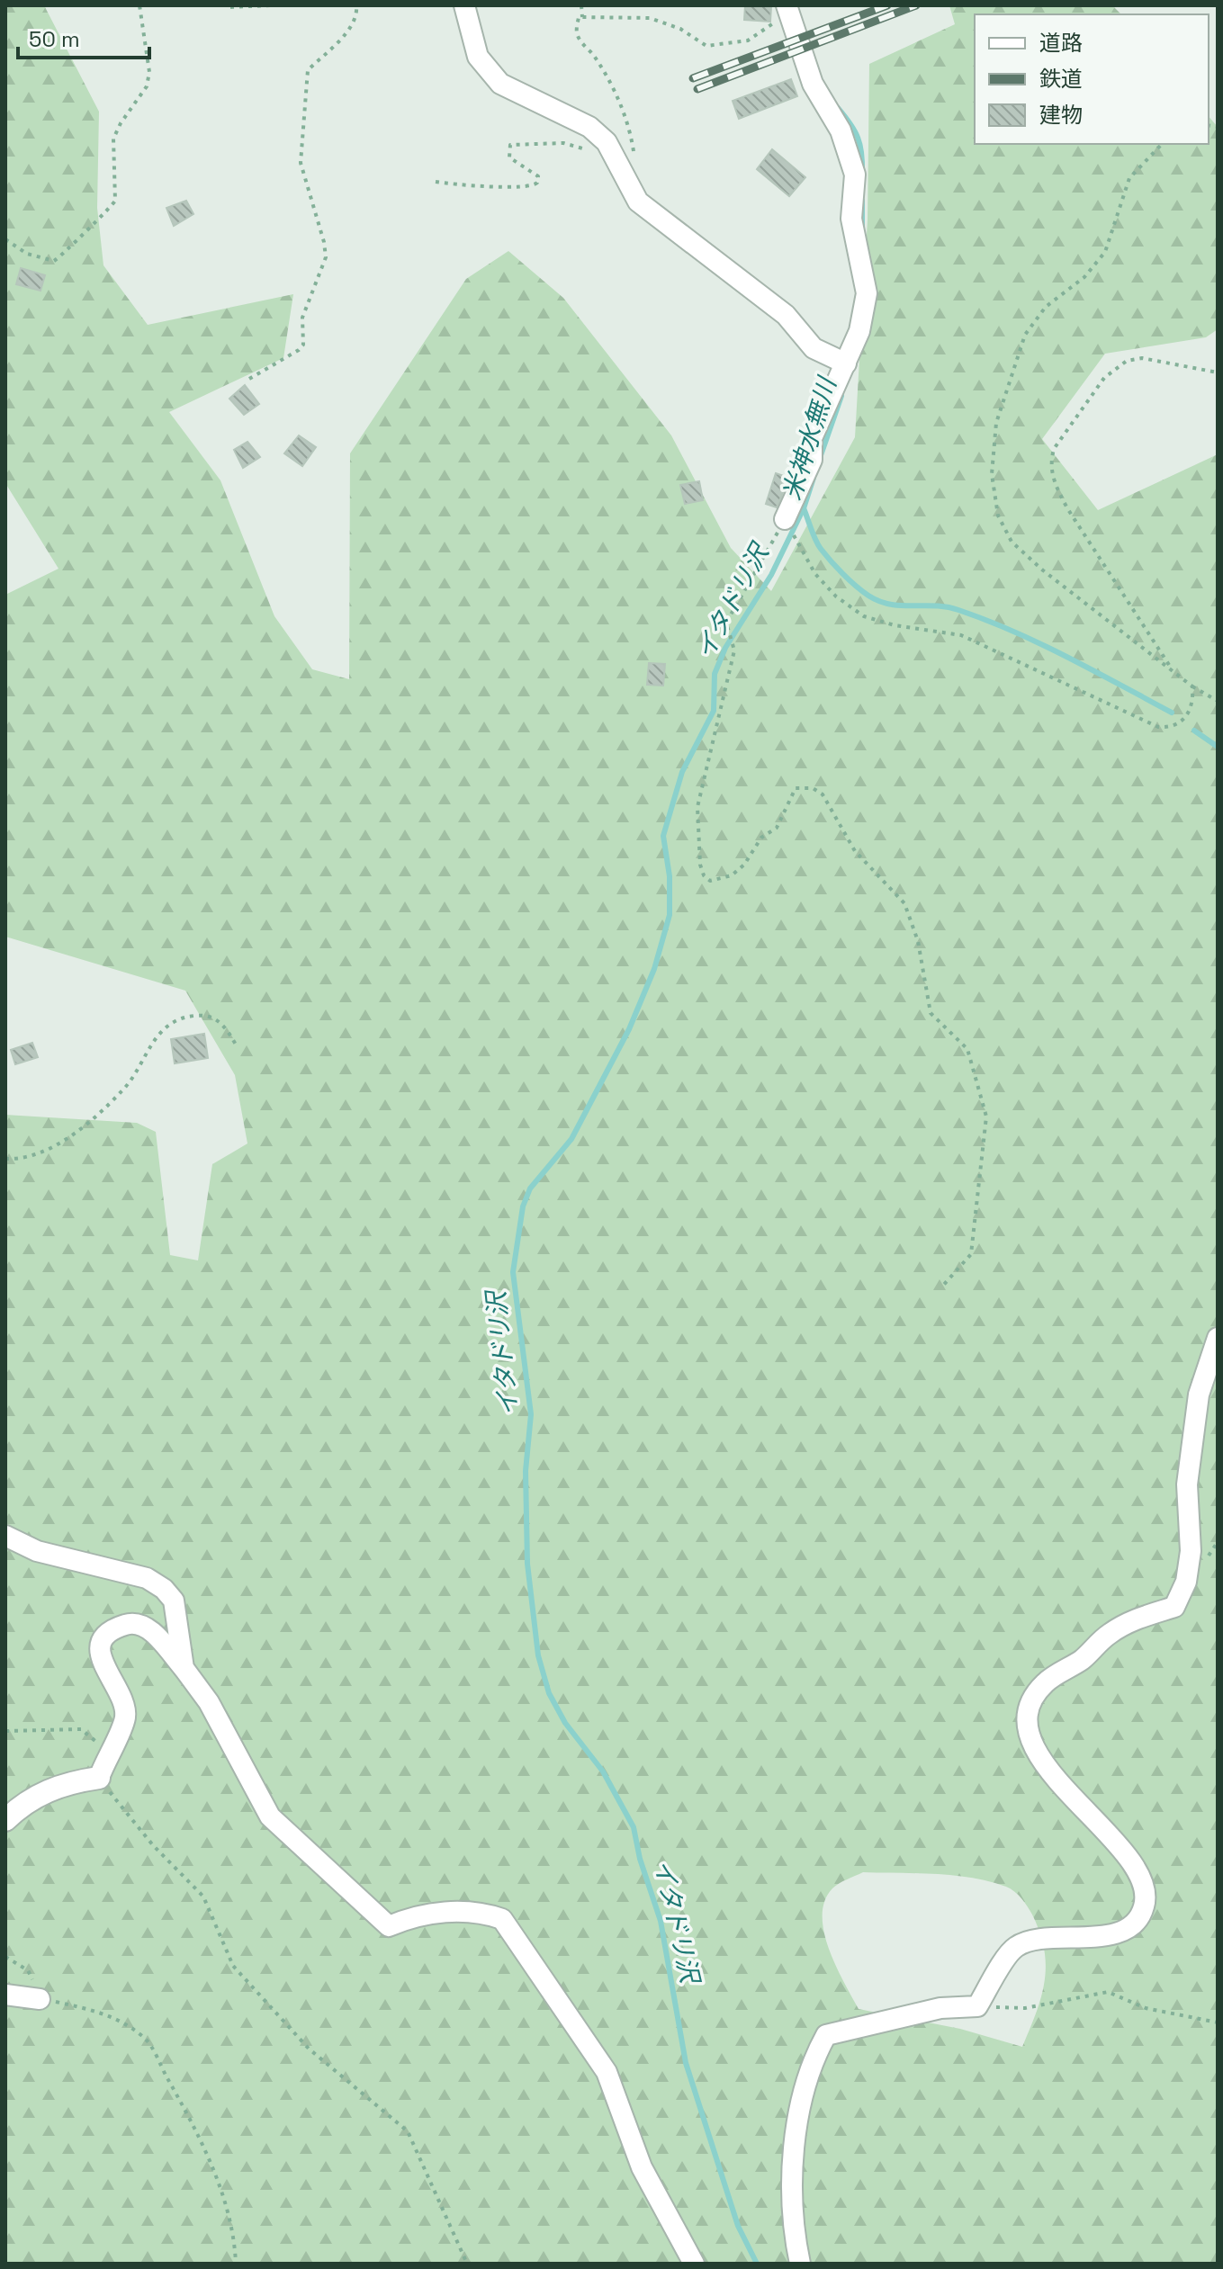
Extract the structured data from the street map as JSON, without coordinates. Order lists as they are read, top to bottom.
{
  "water": ["米神水無川", "イタドリ沢"],
  "legend": ["道路", "鉄道", "建物"],
  "scale_bar": "50 m"
}
